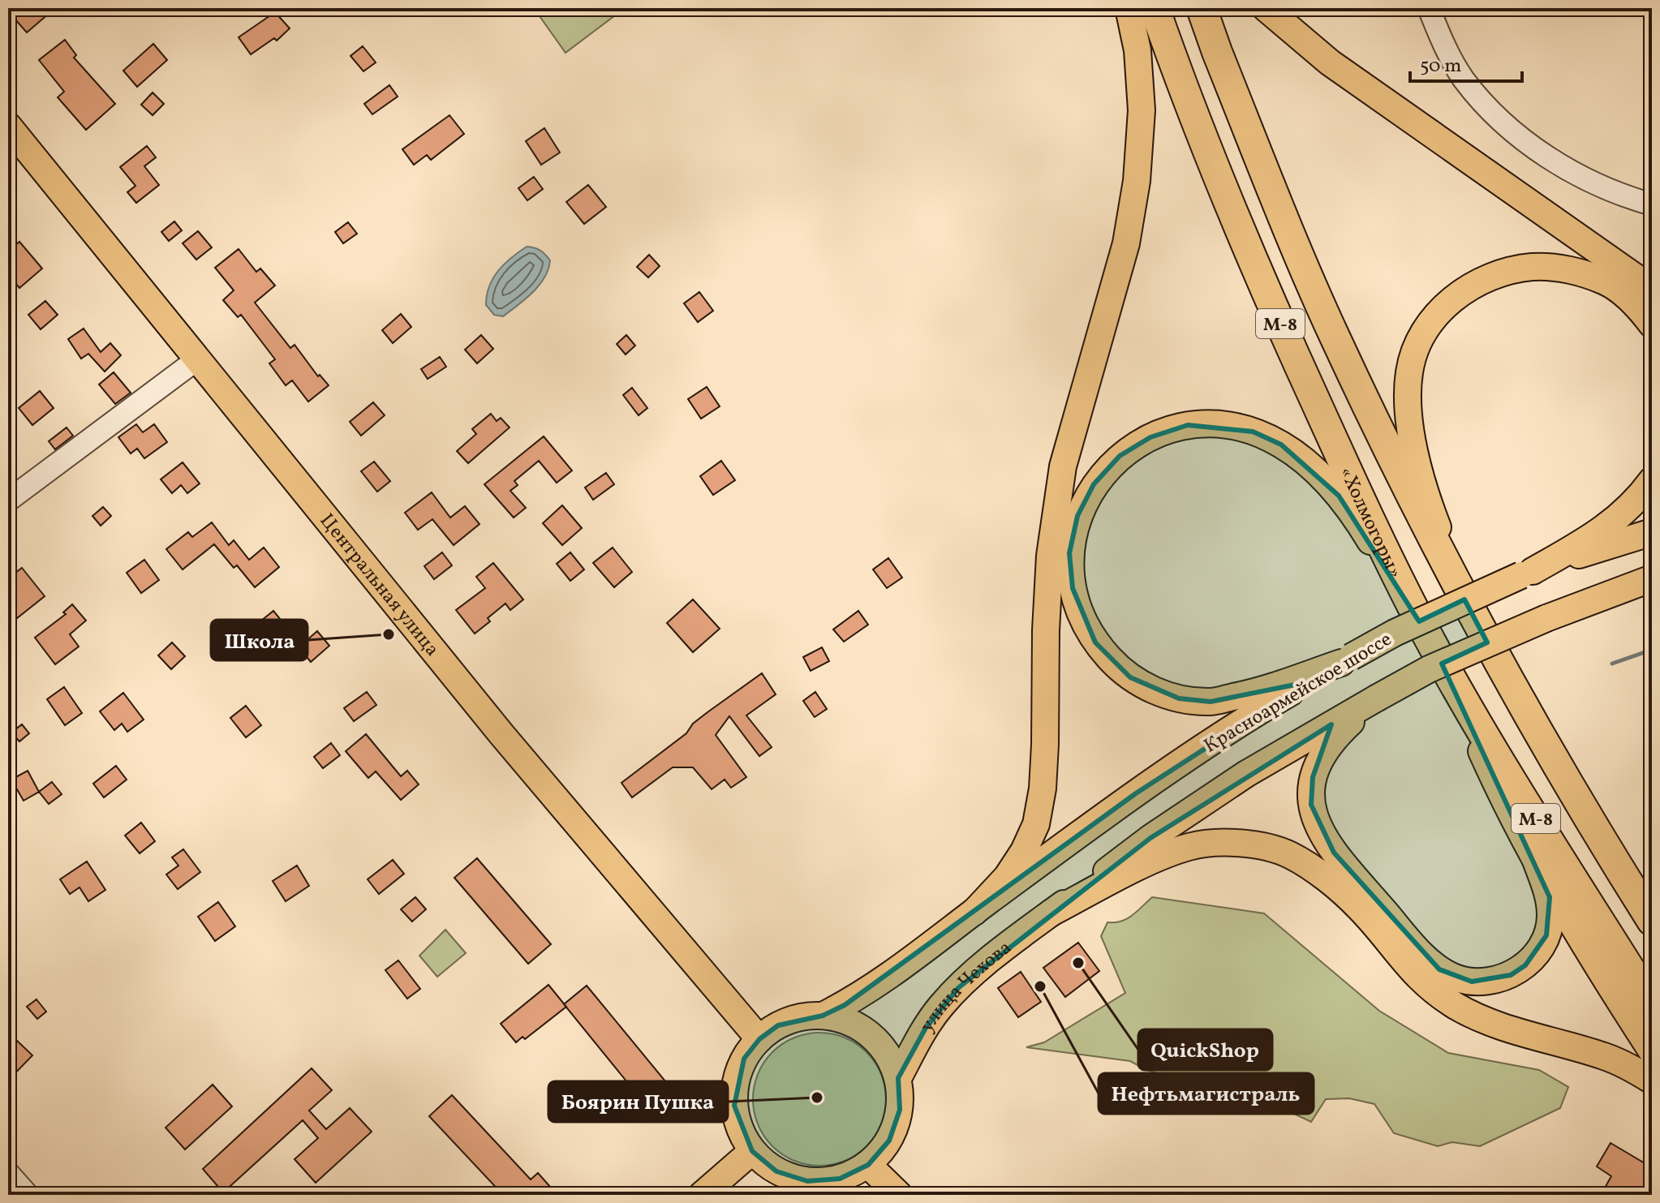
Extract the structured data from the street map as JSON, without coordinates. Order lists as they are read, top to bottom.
{
  "streets": {
    "highway": ["М-8", "«Холмогоры»"],
    "main road": ["Центральная улица", "Красноармейское шоссе", "улица Чехова"]
  },
  "crossings": [
    ["Центральная улица", "улица Чехова"]
  ],
  "places": [
    "Школа",
    "QuickShop",
    "Нефтьмагистраль",
    "Боярин Пушка"
  ],
  "scale_bar": "50 m"
}
